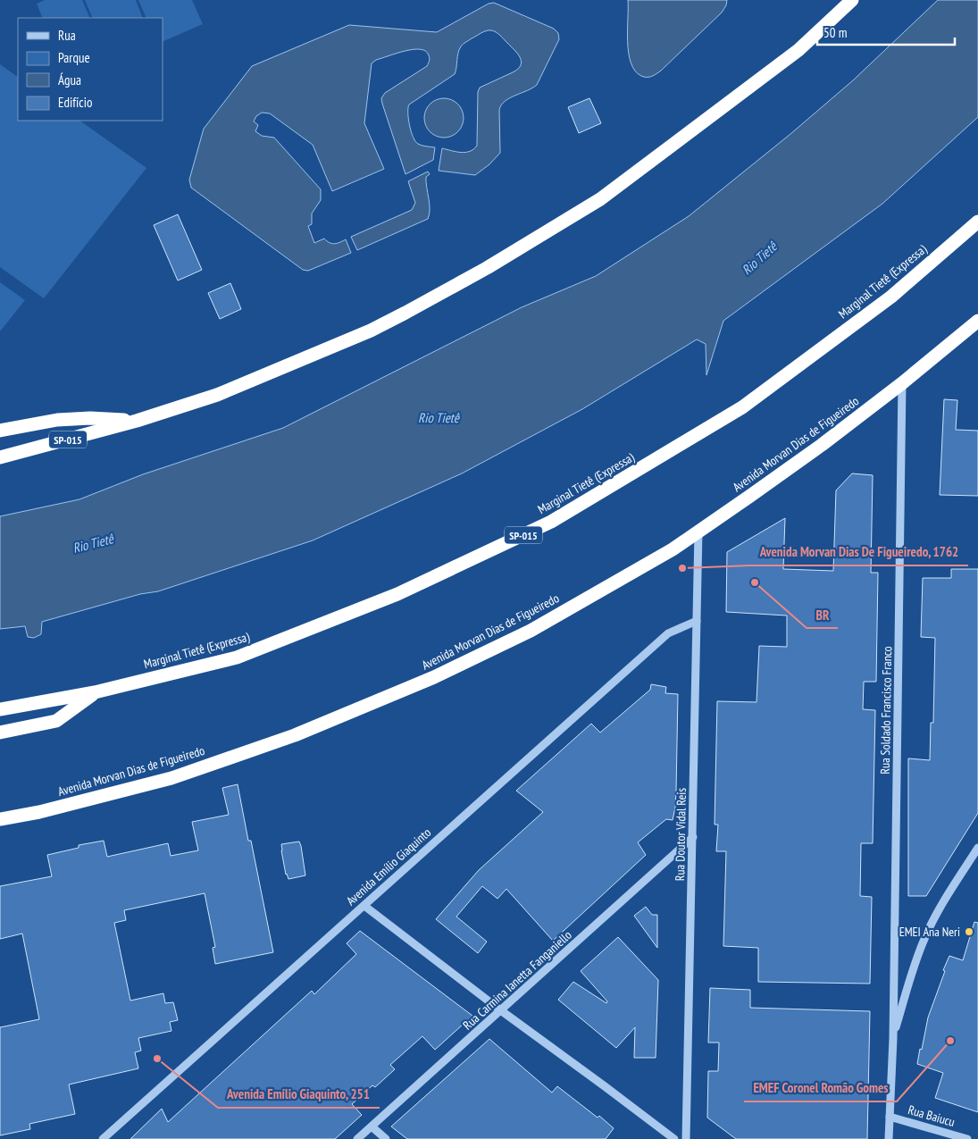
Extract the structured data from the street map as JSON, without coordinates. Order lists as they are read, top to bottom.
{
  "streets": {
    "highway": ["Marginal Tietê (Expressa)", "SP-015", "Avenida Morvan Dias de Figueiredo"],
    "street": [
      "Rua Soldado Francisco Franco",
      "Rua Doutor Vidal Reis",
      "Avenida Emílio Giaquinto",
      "Rua Carmina Ianetta Fanganiello",
      "Rua Baiucu"
    ]
  },
  "crossings": [
    ["Avenida Morvan Dias de Figueiredo", "Rua Soldado Francisco Franco"],
    ["Avenida Morvan Dias de Figueiredo", "Rua Doutor Vidal Reis"],
    ["Rua Doutor Vidal Reis", "Avenida Emílio Giaquinto"],
    ["Rua Doutor Vidal Reis", "Rua Carmina Ianetta Fanganiello"]
  ],
  "water": ["Rio Tietê"],
  "places": [
    "Avenida Morvan Dias De Figueiredo, 1762",
    "BR",
    "EMEI Ana Neri",
    "EMEF Coronel Romão Gomes",
    "Avenida Emílio Giaquinto, 251"
  ],
  "legend": [
    "Rua",
    "Parque",
    "Água",
    "Edifício"
  ],
  "scale_bar": "50 m"
}
